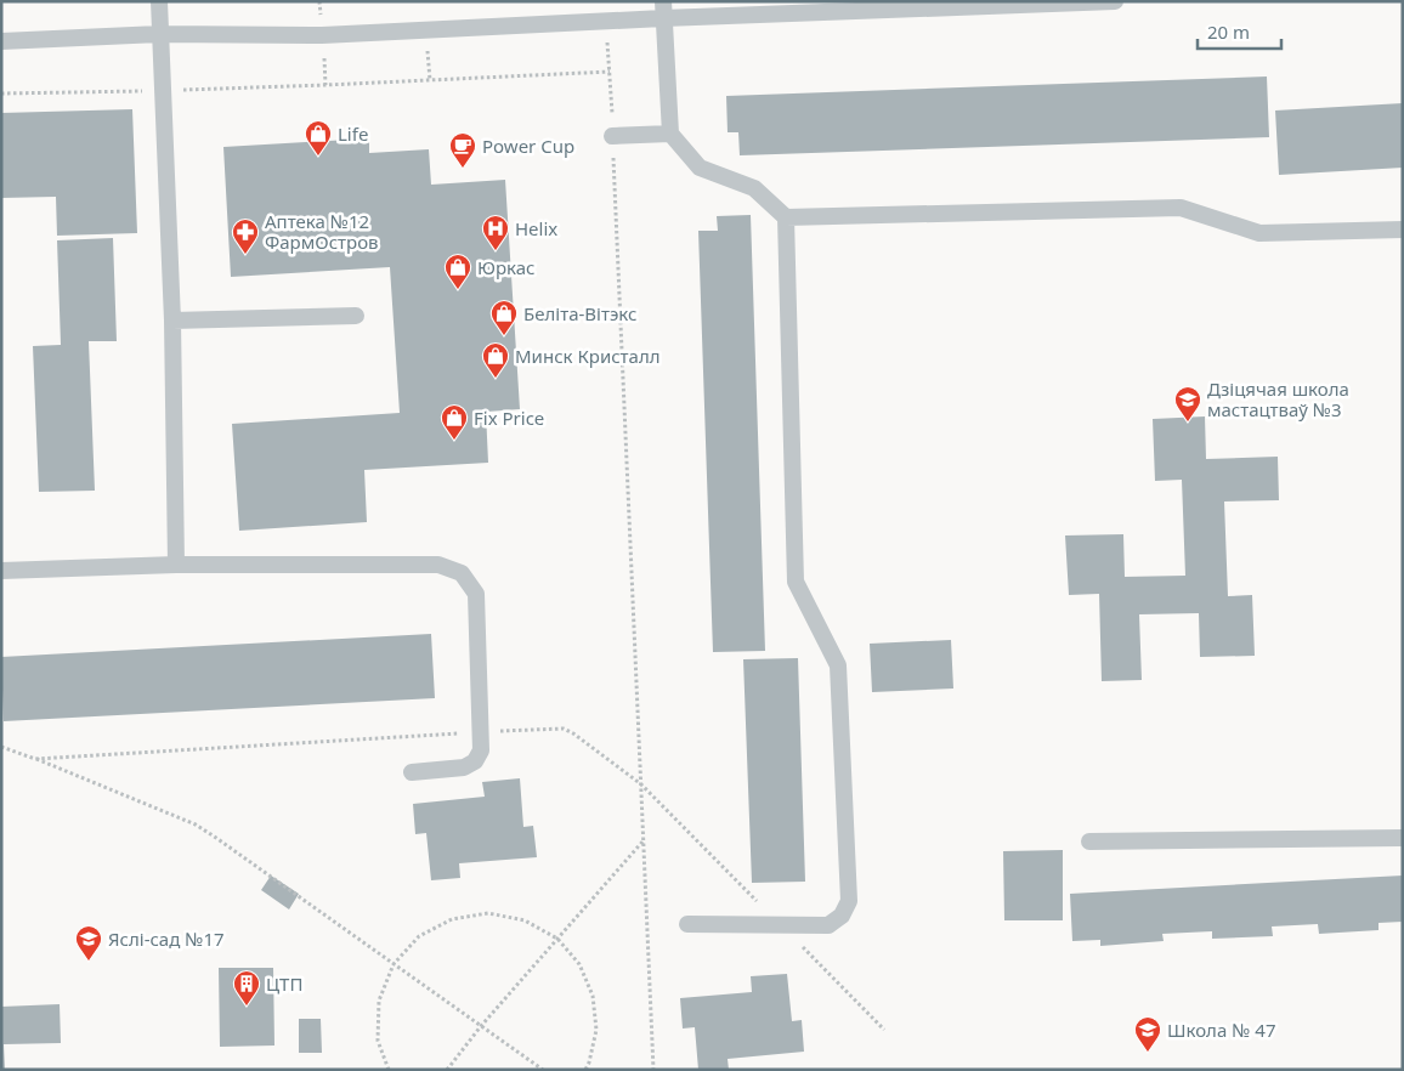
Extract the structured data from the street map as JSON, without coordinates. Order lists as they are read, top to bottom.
{
  "places": {
    "shop": [
      "Life",
      "Юркас",
      "Беліта-Вітэкс",
      "Минск Кристалл",
      "Fix Price"
    ],
    "cafe": ["Power Cup"],
    "hospital": ["Helix"],
    "pharmacy": ["Аптека №12 ФармОстров"],
    "school or university": ["Дзіцячая школа мастацтваў №3", "Яслі-сад №17", "Школа № 47"],
    "building": ["ЦТП"]
  },
  "scale_bar": "20 m"
}
